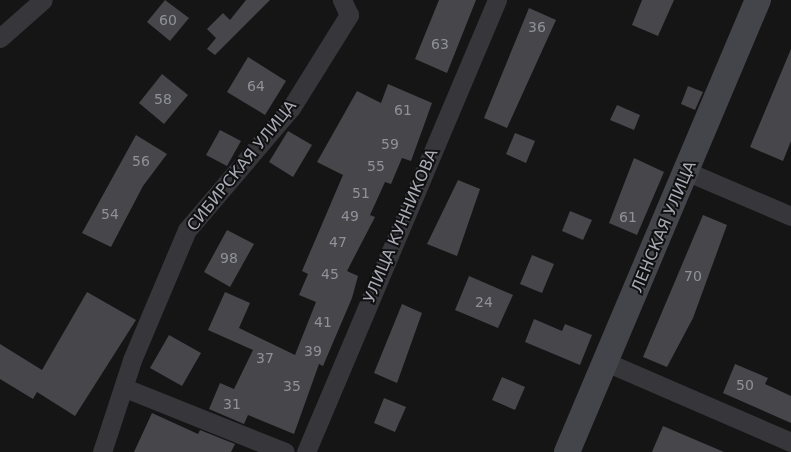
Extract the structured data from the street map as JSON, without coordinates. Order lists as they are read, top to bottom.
{
  "streets": {
    "street": ["СИБИРСКАЯ УЛИЦА", "УЛИЦА КУННИКОВА", "ЛЕНСКАЯ УЛИЦА"]
  },
  "house_numbers": [
    "60",
    "36",
    "63",
    "64",
    "58",
    "61",
    "59",
    "56",
    "55",
    "51",
    "54",
    "49",
    "61",
    "47",
    "98",
    "45",
    "70",
    "24",
    "41",
    "39",
    "37",
    "50",
    "35",
    "31"
  ]
}
